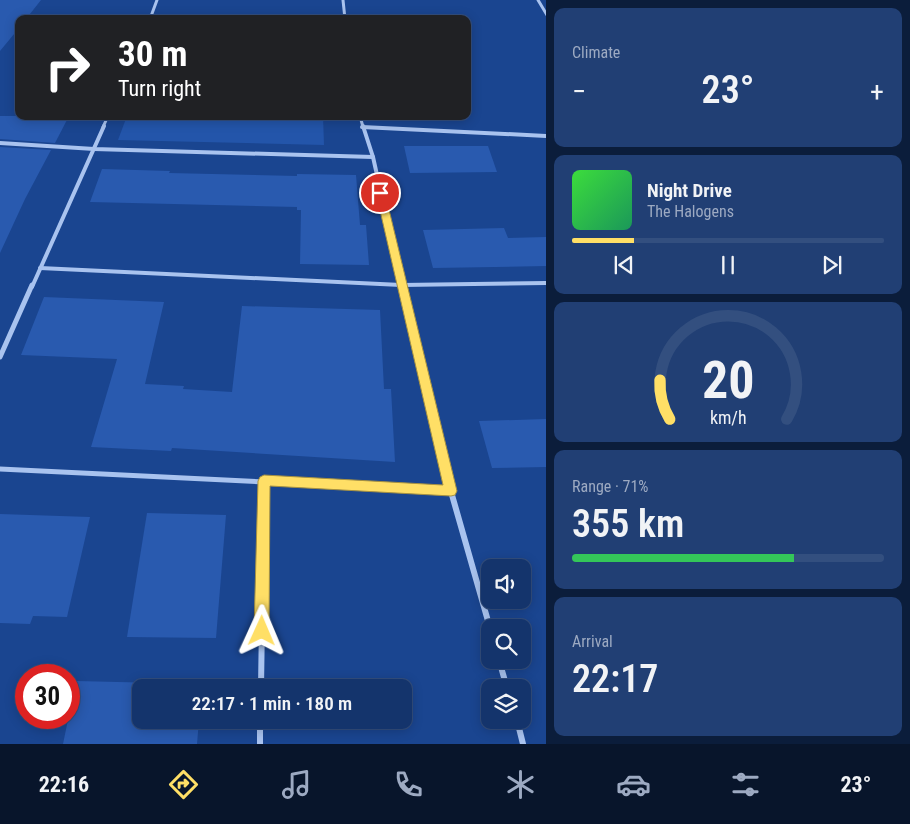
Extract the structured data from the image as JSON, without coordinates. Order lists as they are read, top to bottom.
{
  "page": {
    "tile": [
      "Climate",
      ["Range · 71%", "355 km"],
      ["Arrival", "22:17"]
    ],
    "turn": ["30 m", "Turn right"],
    "heat": ["−", "23°", "+"],
    "song": ["Night Drive", "The Halogens"],
    "limit": "30",
    "trip": "22:17 · 1 min · 180 m",
    "tabs": ["22:16", "23°"],
    "gauge": ["20", "km/h"]
  }
}
